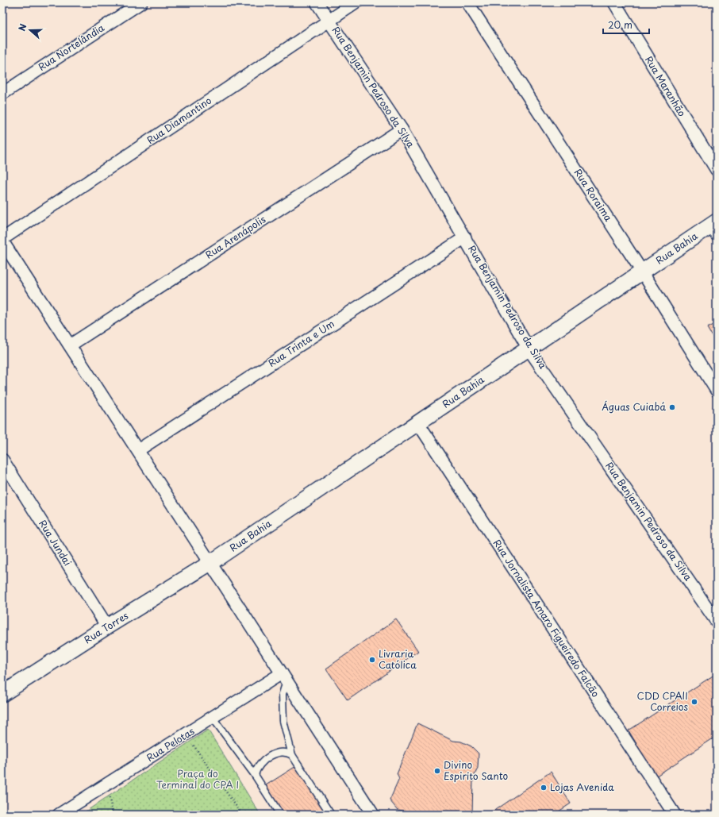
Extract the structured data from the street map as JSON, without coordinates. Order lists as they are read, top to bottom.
{
  "streets": {
    "street": [
      "Rua Nortelândia",
      "Rua Maranhão",
      "Rua Benjamin Pedroso da Silva",
      "Rua Diamantino",
      "Rua Roraima",
      "Rua Arenápolis",
      "Rua Bahia",
      "Rua Trinta e Um",
      "Rua Jundai",
      "Rua Jornalista Amaro Figueiredo Falcão",
      "Rua Torres",
      "Rua Pelotas"
    ]
  },
  "crossings": [
    ["Rua Benjamin Pedroso da Silva", "Rua Diamantino"],
    ["Rua Benjamin Pedroso da Silva", "Rua Arenápolis"],
    ["Rua Benjamin Pedroso da Silva", "Rua Bahia"],
    ["Rua Benjamin Pedroso da Silva", "Rua Trinta e Um"],
    ["Rua Roraima", "Rua Bahia"],
    ["Rua Bahia", "Rua Jornalista Amaro Figueiredo Falcão"],
    ["Rua Bahia", "Rua Torres"],
    ["Rua Jundai", "Rua Torres"]
  ],
  "parks": ["Praça do Terminal do CPA I"],
  "places": [
    "Águas Cuiabá",
    "Livraria Católica",
    "CDD CPAII Correios",
    "Divino Espirito Santo",
    "Lojas Avenida"
  ],
  "scale_bar": "20 m",
  "north": "left"
}
